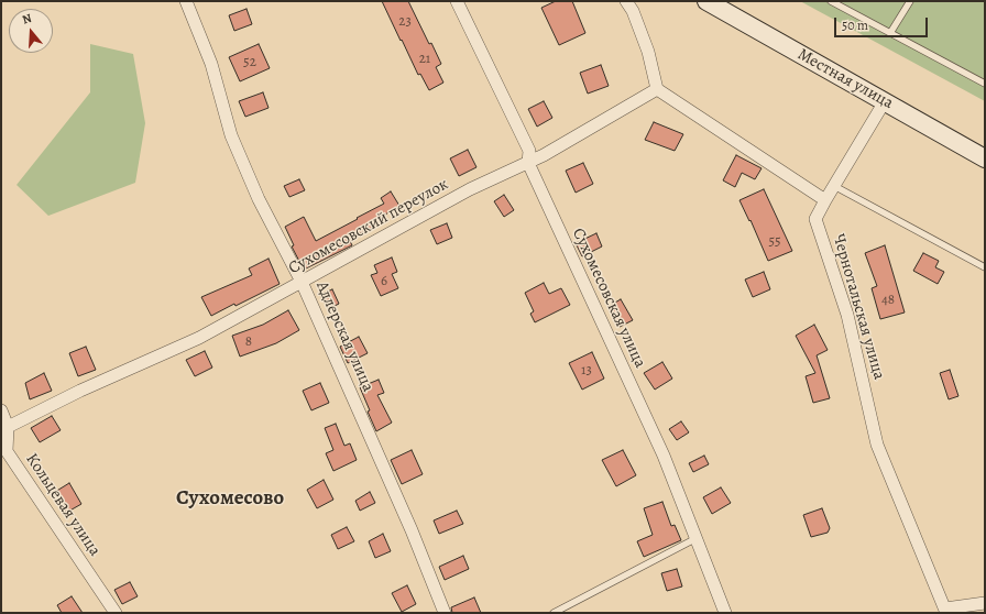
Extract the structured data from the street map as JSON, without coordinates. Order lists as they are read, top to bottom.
{
  "streets": {
    "main road": ["Местная улица"],
    "street": [
      "Сухомесовский переулок",
      "Сухомесовская улица",
      "Чернотальская улица",
      "Адлерская улица",
      "Кольцевая улица"
    ]
  },
  "crossings": [
    ["Местная улица", "Чернотальская улица"],
    ["Сухомесовский переулок", "Сухомесовская улица"],
    ["Сухомесовский переулок", "Адлерская улица"],
    ["Сухомесовский переулок", "Кольцевая улица"]
  ],
  "districts": ["Сухомесово"],
  "house_numbers": [
    "23",
    "21",
    "52",
    "55",
    "6",
    "48",
    "8",
    "13"
  ],
  "scale_bar": "50 m",
  "north": "top"
}
